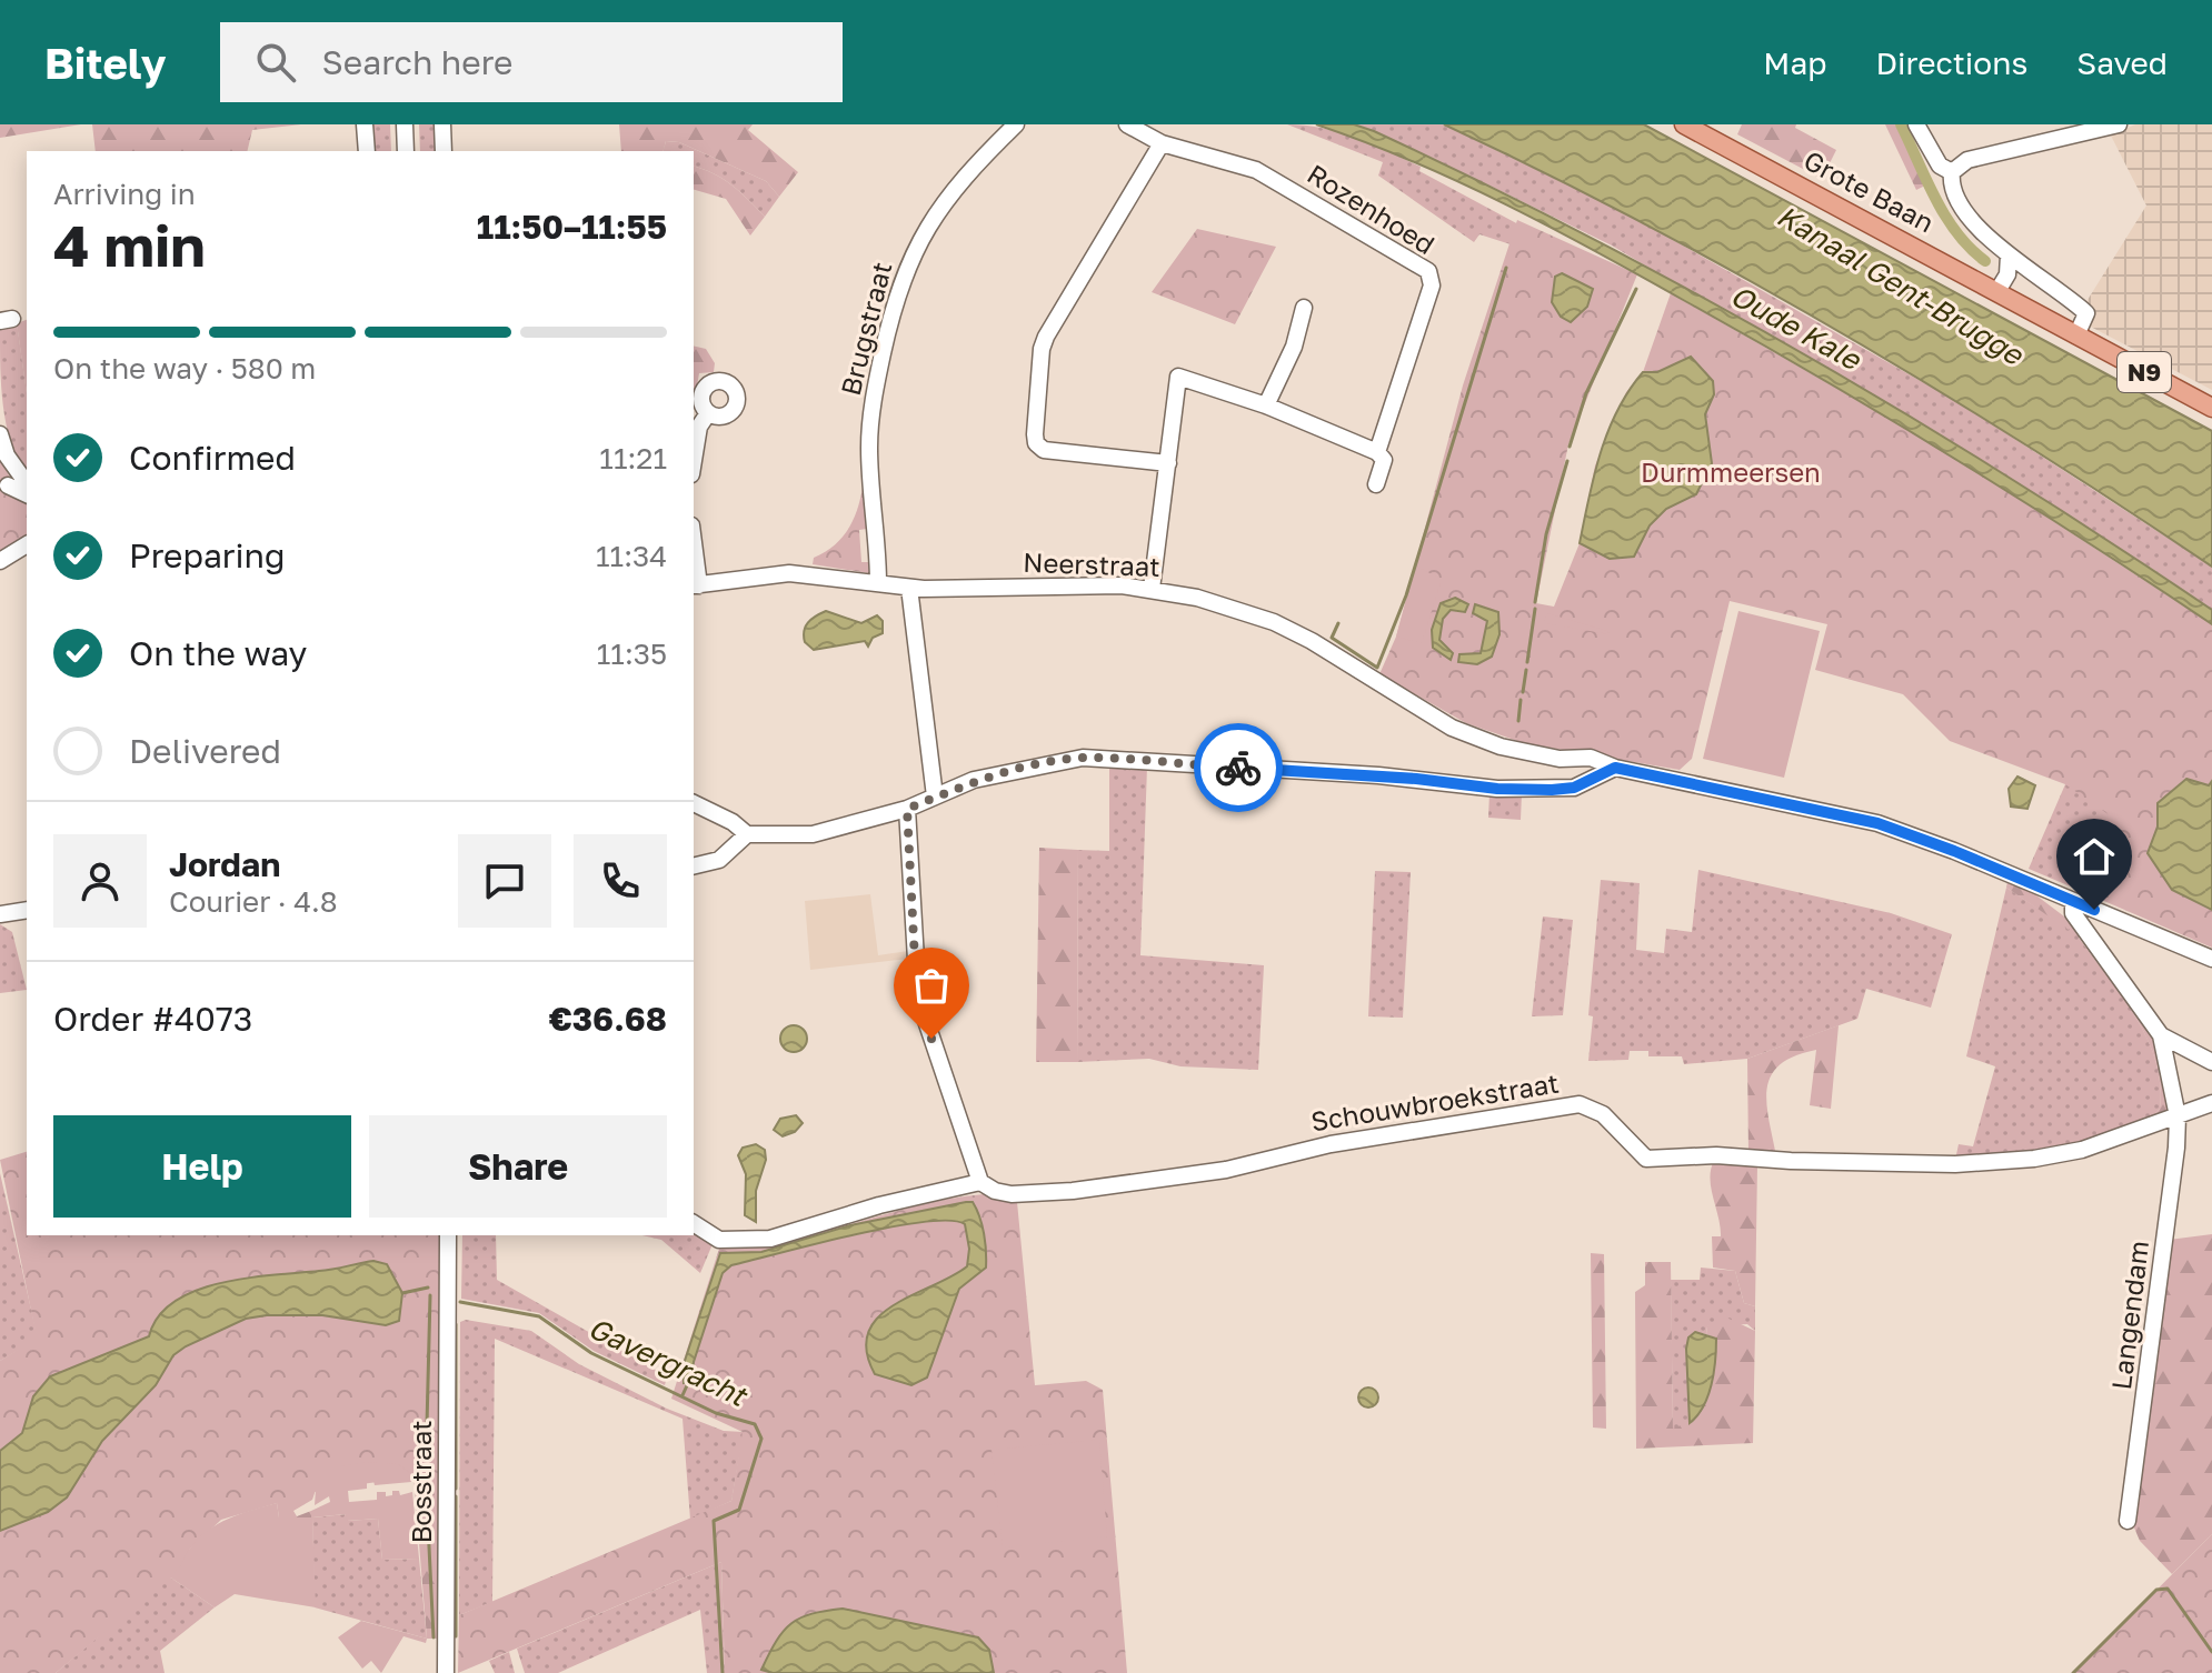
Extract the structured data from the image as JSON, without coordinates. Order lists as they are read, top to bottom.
{
  "streets": {
    "main road": ["Grote Baan", "N9"],
    "street": [
      "Rozenhoed",
      "Brugstraat",
      "Neerstraat",
      "Schouwbroekstraat",
      "Langendam",
      "Bosstraat"
    ]
  },
  "crossings": [
    ["Grote Baan", "N9"],
    ["Brugstraat", "Neerstraat"],
    ["Schouwbroekstraat", "Langendam"]
  ],
  "water": ["Kanaal Gent-Brugge", "Oude Kale", "Gavergracht"],
  "parks": ["Durmmeersen"],
  "page": {
    "header": "Bitely",
    "search": "Search here",
    "nav": ["Map", "Directions", "Saved"],
    "heading": ["4 min", "Arriving in", "11:50–11:55"],
    "panel": [
      "Jordan",
      "Courier · 4.8",
      "Order #4073",
      "€36.68"
    ],
    "bar": "On the way · 580 m",
    "list": [
      ["Confirmed", "11:21"],
      ["Preparing", "11:34"],
      ["On the way", "11:35"],
      "Delivered"
    ],
    "buttons": ["Help", "Share"]
  }
}
